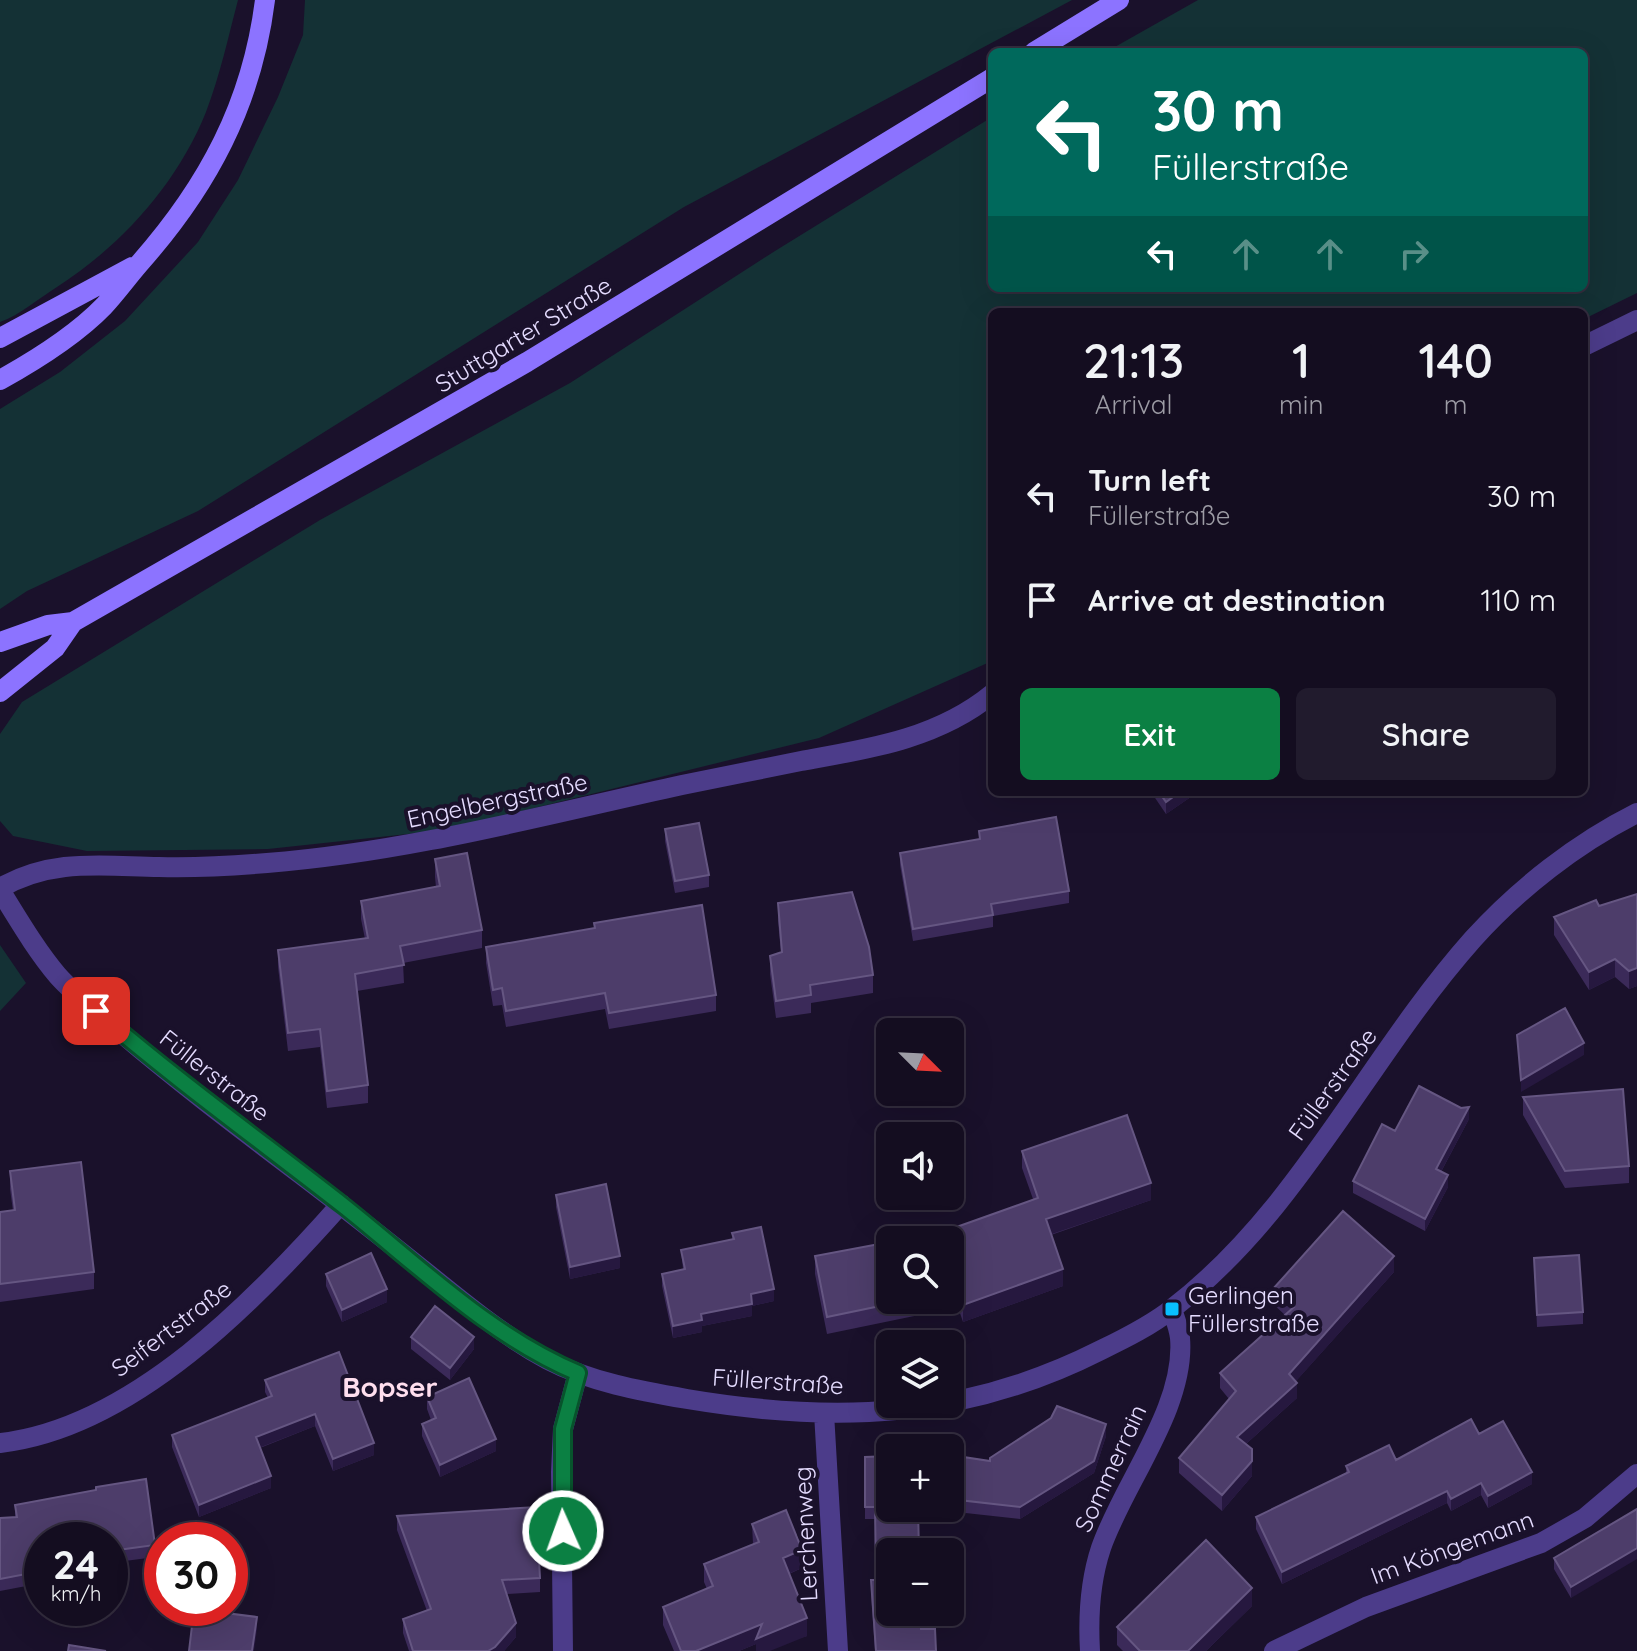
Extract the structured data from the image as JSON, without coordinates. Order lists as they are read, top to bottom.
{
  "streets": {
    "main road": ["Stuttgarter Straße"],
    "street": [
      "Engelbergstraße",
      "Füllerstraße",
      "Seifertstraße",
      "Sommerrain",
      "Lerchenweg",
      "Im Köngemann"
    ]
  },
  "crossings": [
    ["Engelbergstraße", "Füllerstraße"],
    ["Füllerstraße", "Seifertstraße"],
    ["Füllerstraße", "Sommerrain"],
    ["Füllerstraße", "Lerchenweg"]
  ],
  "districts": ["Bopser"],
  "places": {
    "transit": ["Gerlingen Füllerstraße"]
  },
  "north": "bottom right",
  "page": {
    "turn": ["30 m", "Füllerstraße"],
    "eta": [
      "21:13",
      "Arrival",
      "1",
      "min",
      "140",
      "m"
    ],
    "list": [
      {
        "name": "Turn left",
        "note": "Füllerstraße",
        "value": "30 m"
      },
      {
        "name": "Arrive at destination",
        "value": "110 m"
      }
    ],
    "buttons": ["Exit", "Share"],
    "map_buttons": ["+", "−"],
    "speed": "24 km/h",
    "limit": "30"
  }
}
